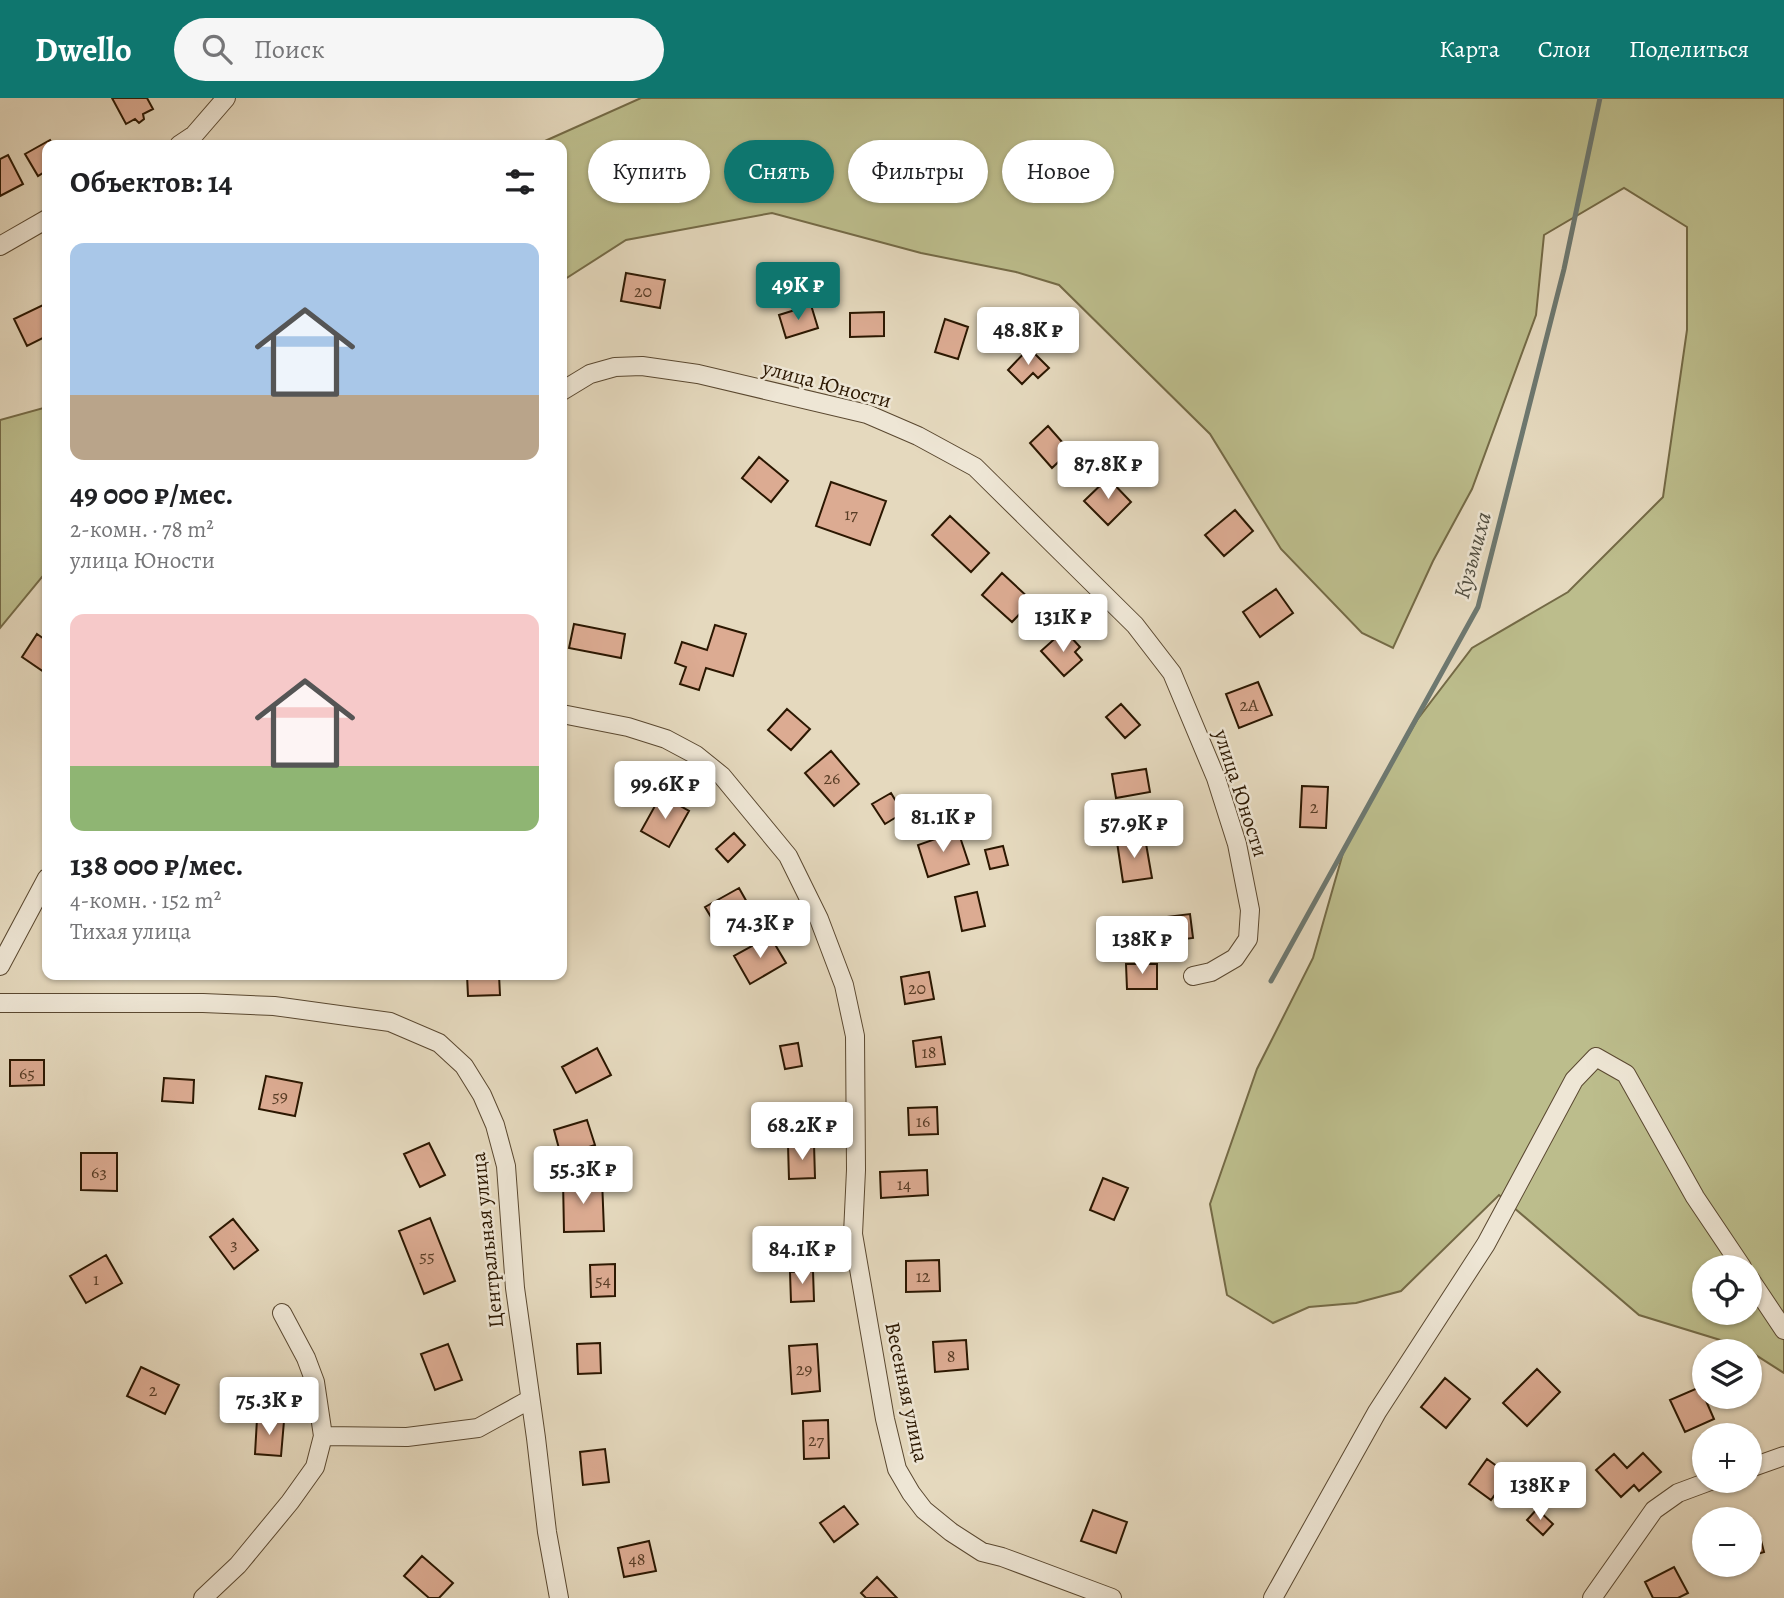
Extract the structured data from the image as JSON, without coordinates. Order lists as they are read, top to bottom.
{
  "streets": {
    "street": ["улица Юности", "Центральная улица", "Весенняя улица"]
  },
  "water": ["Кузьмиха"],
  "house_numbers": [
    "20",
    "17",
    "2А",
    "26",
    "2",
    "20",
    "18",
    "65",
    "59",
    "16",
    "63",
    "14",
    "3",
    "55",
    "12",
    "1",
    "54",
    "8",
    "29",
    "2",
    "27",
    "48"
  ],
  "page": {
    "header": "Dwello",
    "search": "Поиск",
    "nav": ["Карта", "Слои", "Поделиться"],
    "chip": [
      "Купить",
      "Снять",
      "Фильтры",
      "Новое"
    ],
    "heading": "Объектов: 14",
    "list": [
      {
        "name": "49 000 ₽/мес.",
        "note": "2-комн. · 78 m² · улица Юности"
      },
      {
        "name": "138 000 ₽/мес.",
        "note": "4-комн. · 152 m² · Тихая улица"
      }
    ],
    "price": [
      "49K ₽",
      "48.8K ₽",
      "87.8K ₽",
      "131K ₽",
      "99.6K ₽",
      "81.1K ₽",
      "57.9K ₽",
      "74.3K ₽",
      "138K ₽",
      "68.2K ₽",
      "55.3K ₽",
      "84.1K ₽",
      "75.3K ₽",
      "138K ₽"
    ],
    "map_buttons": ["+", "−"]
  }
}
